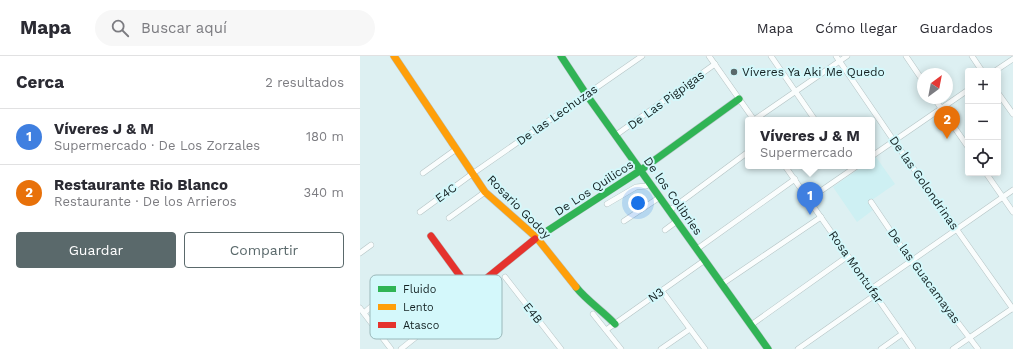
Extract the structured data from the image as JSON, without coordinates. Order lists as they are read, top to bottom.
{
  "streets": {
    "street": [
      "De Las Pigpigas",
      "De las Lechuzas",
      "De las Golondrinas",
      "De Los Quilicos",
      "E4C",
      "De los Colibries",
      "Rosario Godoy",
      "Rosa Montufar",
      "De las Guacamayas",
      "N3",
      "E4B"
    ]
  },
  "crossings": [
    ["De Las Pigpigas", "De los Colibries"],
    ["De las Lechuzas", "E4C"],
    ["De las Lechuzas", "De los Colibries"],
    ["De las Lechuzas", "Rosario Godoy"],
    ["De Los Quilicos", "De los Colibries"],
    ["De Los Quilicos", "Rosario Godoy"],
    ["E4C", "Rosario Godoy"],
    ["De los Colibries", "N3"],
    ["Rosario Godoy", "N3"]
  ],
  "places": ["Víveres Ya Aki Me Quedo"],
  "legend": ["Fluido", "Lento", "Atasco"],
  "north": "top right",
  "page": {
    "header": "Mapa",
    "search": "Buscar aquí",
    "nav": ["Mapa", "Cómo llegar", "Guardados"],
    "heading": ["Cerca", "2 resultados"],
    "map_buttons": ["+", "−"],
    "pins": ["2", "1"],
    "list": [
      {
        "mark": "1",
        "name": "Víveres J & M",
        "note": "Supermercado · De Los Zorzales",
        "value": "180 m"
      },
      {
        "mark": "2",
        "name": "Restaurante Rio Blanco",
        "note": "Restaurante · De los Arrieros",
        "value": "340 m"
      }
    ],
    "popup": ["Víveres J & M", "Supermercado"],
    "buttons": ["Guardar", "Compartir"]
  }
}
